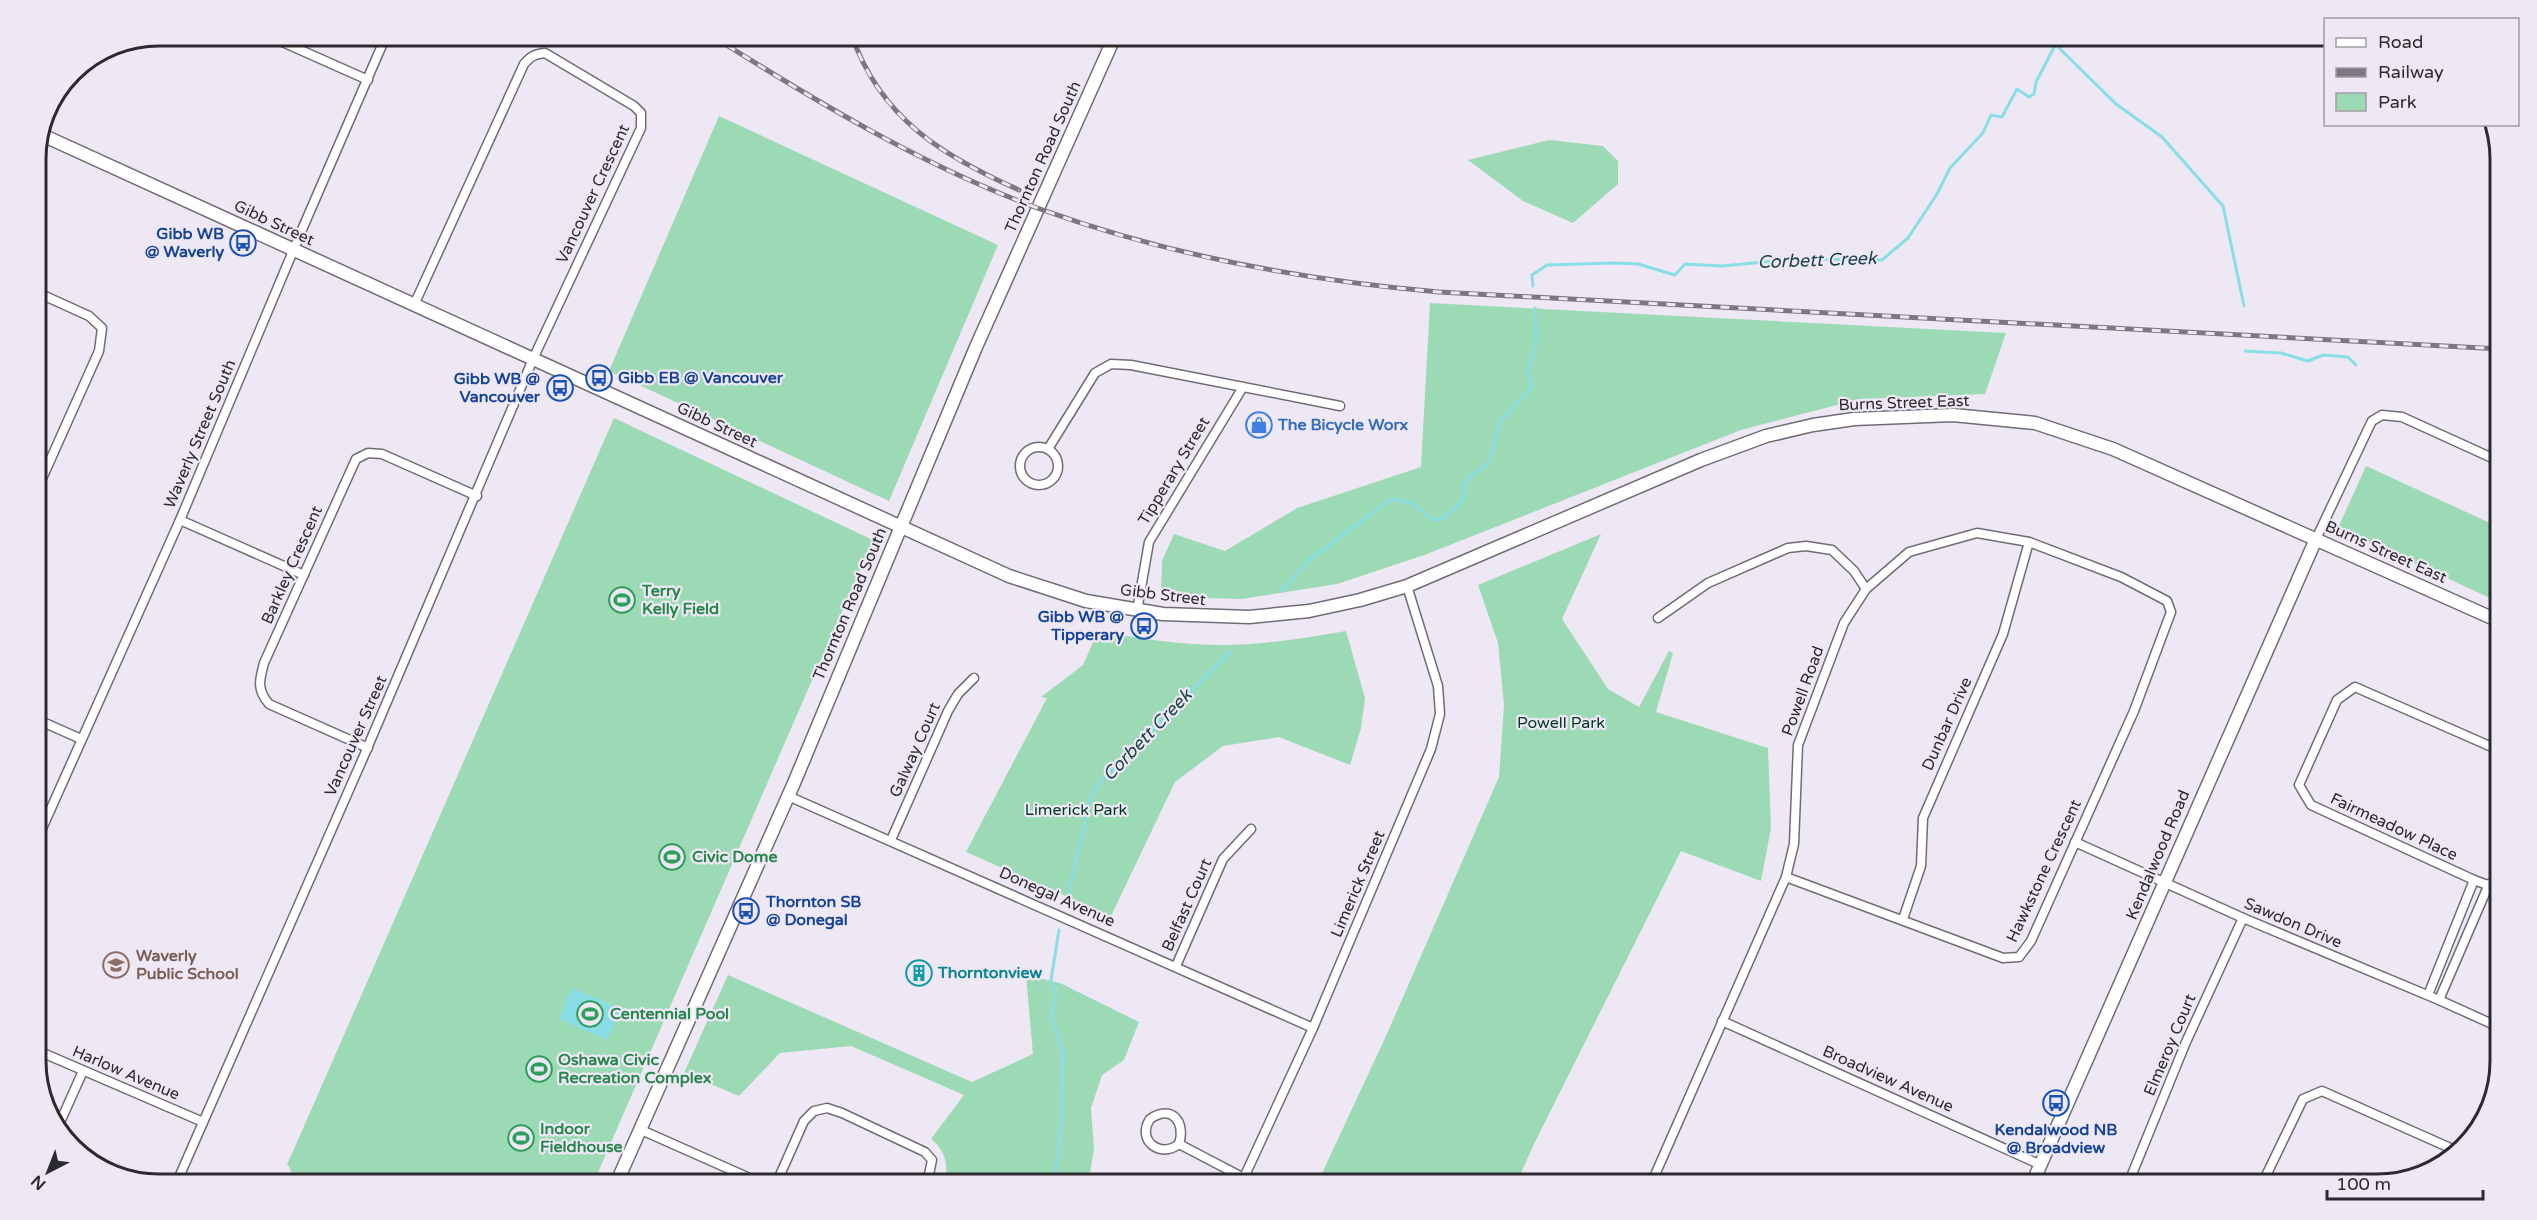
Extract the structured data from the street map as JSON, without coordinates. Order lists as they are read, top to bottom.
{
  "streets": {
    "street": [
      "Thornton Road South",
      "Vancouver Crescent",
      "Gibb Street",
      "Burns Street East",
      "Waverly Street South",
      "Tipperary Street",
      "Barkley Crescent",
      "Powell Road",
      "Dunbar Drive",
      "Vancouver Street",
      "Galway Court",
      "Fairmeadow Place",
      "Kendalwood Road",
      "Hawkstone Crescent",
      "Limerick Street",
      "Donegal Avenue",
      "Belfast Court",
      "Sawdon Drive",
      "Elmeroy Court",
      "Harlow Avenue",
      "Broadview Avenue"
    ]
  },
  "crossings": [
    ["Thornton Road South", "Gibb Street"],
    ["Thornton Road South", "Donegal Avenue"],
    ["Vancouver Crescent", "Gibb Street"],
    ["Vancouver Crescent", "Vancouver Street"],
    ["Gibb Street", "Burns Street East"],
    ["Gibb Street", "Waverly Street South"],
    ["Gibb Street", "Tipperary Street"],
    ["Gibb Street", "Vancouver Street"],
    ["Gibb Street", "Limerick Street"],
    ["Burns Street East", "Kendalwood Road"],
    ["Burns Street East", "Limerick Street"],
    ["Barkley Crescent", "Vancouver Street"],
    ["Powell Road", "Dunbar Drive"],
    ["Powell Road", "Hawkstone Crescent"],
    ["Powell Road", "Broadview Avenue"],
    ["Dunbar Drive", "Hawkstone Crescent"],
    ["Vancouver Street", "Harlow Avenue"],
    ["Galway Court", "Donegal Avenue"],
    ["Kendalwood Road", "Sawdon Drive"],
    ["Kendalwood Road", "Broadview Avenue"],
    ["Hawkstone Crescent", "Sawdon Drive"],
    ["Limerick Street", "Donegal Avenue"],
    ["Donegal Avenue", "Belfast Court"],
    ["Sawdon Drive", "Elmeroy Court"]
  ],
  "water": ["Corbett Creek"],
  "parks": ["Powell Park", "Limerick Park"],
  "places": {
    "bus stop": [
      "Gibb WB @ Waverly",
      "Gibb EB @ Vancouver",
      "Gibb WB @ Vancouver",
      "Gibb WB @ Tipperary",
      "Thornton SB @ Donegal",
      "Kendalwood NB @ Broadview"
    ],
    "shop": ["The Bicycle Worx"],
    "sports": [
      "Terry Kelly Field",
      "Civic Dome",
      "Centennial Pool",
      "Oshawa Civic Recreation Complex",
      "Indoor Fieldhouse"
    ],
    "school or university": ["Waverly Public School"],
    "building": ["Thorntonview"]
  },
  "legend": ["Road", "Railway", "Park"],
  "scale_bar": "100 m",
  "north": "bottom left"
}
